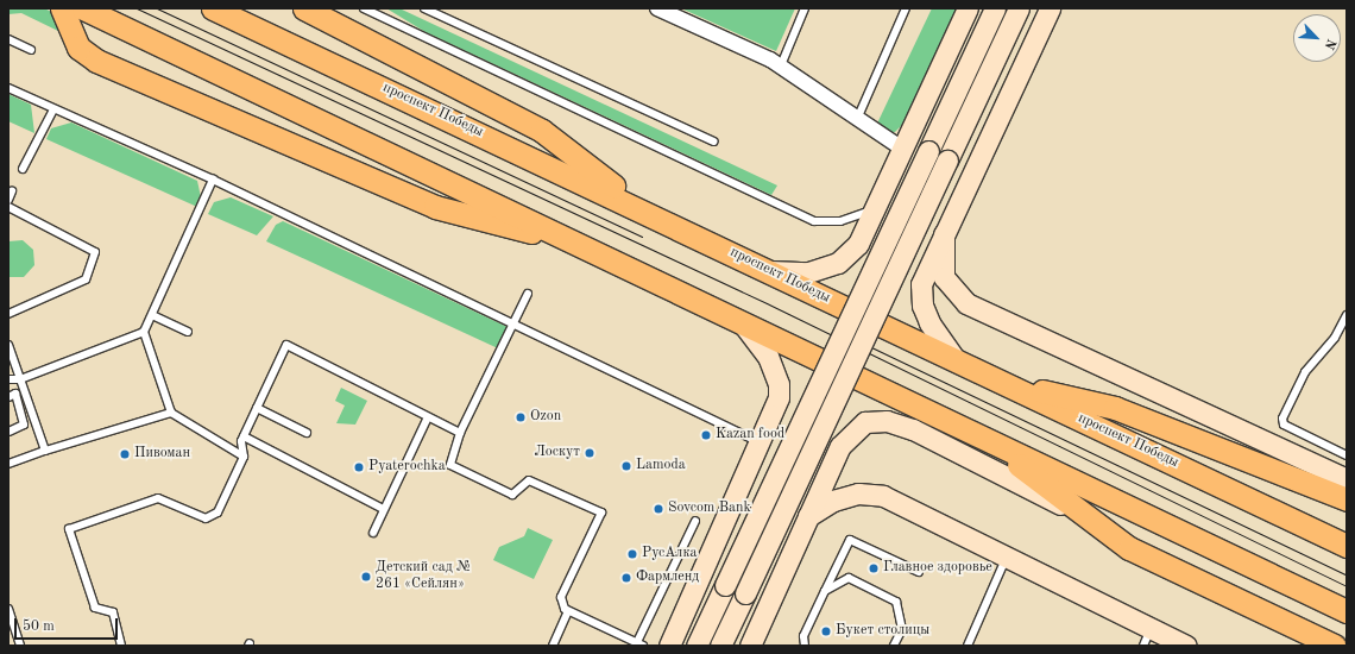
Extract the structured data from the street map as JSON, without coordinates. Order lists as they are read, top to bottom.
{
  "streets": {
    "main road": ["проспект Победы"]
  },
  "places": [
    "Ozon",
    "Kazan food",
    "Лоскут",
    "Пивоман",
    "Lamoda",
    "Pyaterochka",
    "Sovcom Bank",
    "РусАлка",
    "Главное здоровье",
    "Детский сад № 261 «Сейлян»",
    "Фармленд",
    "Букет столицы"
  ],
  "scale_bar": "50 m",
  "north": "bottom right"
}
